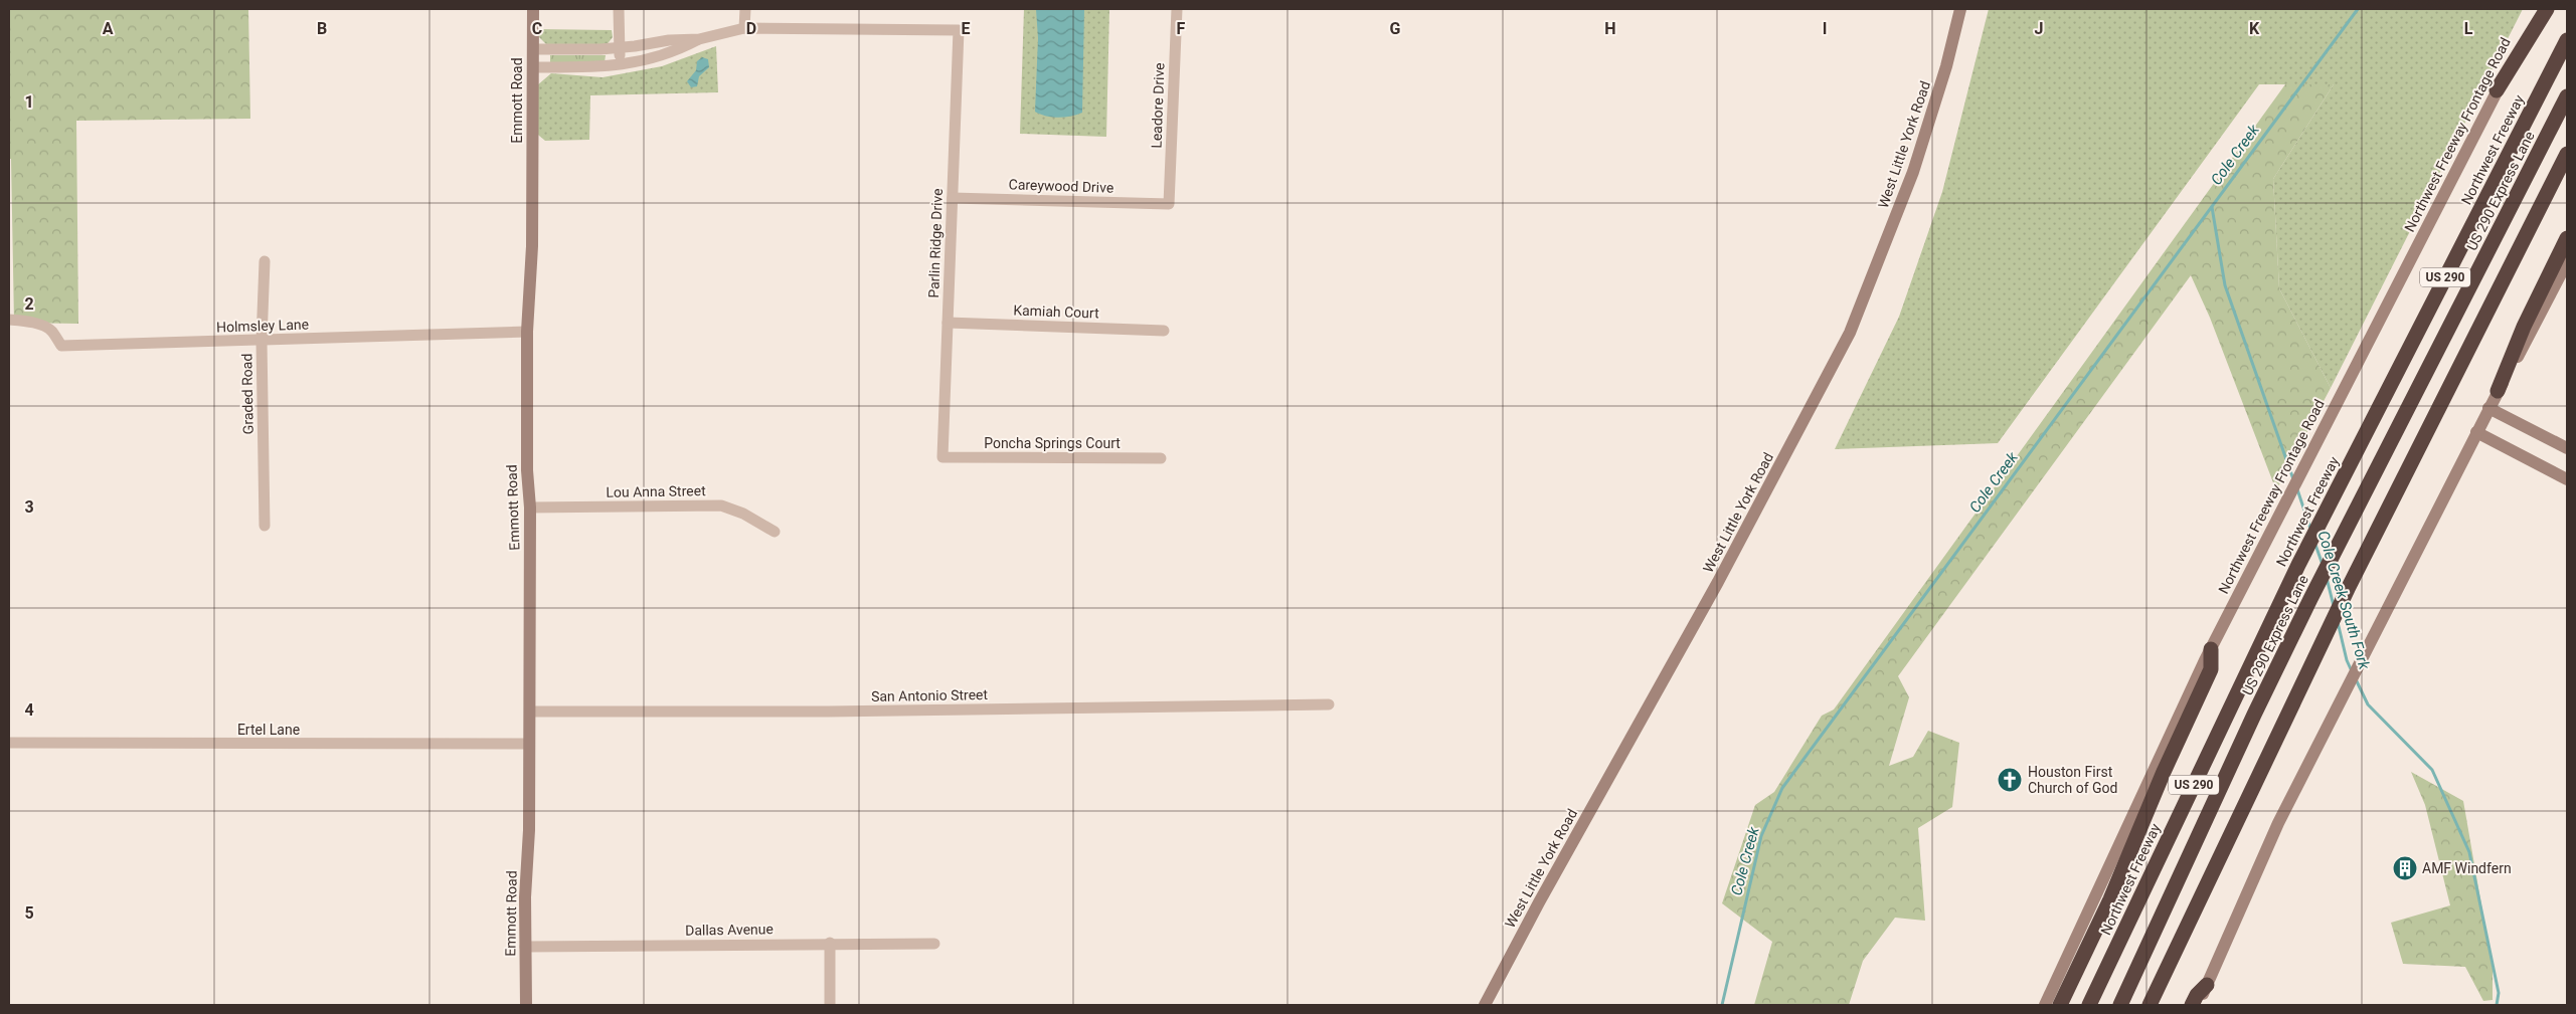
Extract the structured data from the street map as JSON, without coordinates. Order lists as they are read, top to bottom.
{
  "streets": {
    "highway": ["Northwest Freeway", "US 290 Express Lane", "US 290"],
    "main road": ["Emmott Road", "Northwest Freeway Frontage Road", "West Little York Road"],
    "street": [
      "Leadore Drive",
      "Careywood Drive",
      "Parlin Ridge Drive",
      "Kamiah Court",
      "Holmsley Lane",
      "Graded Road",
      "Poncha Springs Court",
      "Lou Anna Street",
      "San Antonio Street",
      "Ertel Lane",
      "Dallas Avenue"
    ]
  },
  "crossings": [
    ["Emmott Road", "Holmsley Lane"],
    ["Emmott Road", "Lou Anna Street"],
    ["Emmott Road", "San Antonio Street"],
    ["Emmott Road", "Ertel Lane"],
    ["Emmott Road", "Dallas Avenue"],
    ["Leadore Drive", "Careywood Drive"],
    ["Careywood Drive", "Parlin Ridge Drive"],
    ["Parlin Ridge Drive", "Kamiah Court"],
    ["Parlin Ridge Drive", "Poncha Springs Court"],
    ["Holmsley Lane", "Graded Road"]
  ],
  "water": ["Cole Creek", "Cole Creek South Fork"],
  "places": {
    "church": ["Houston First Church of God"],
    "building": ["AMF Windfern"]
  },
  "grid": {
    "columns": [
      "A",
      "B",
      "C",
      "D",
      "E",
      "F",
      "G",
      "H",
      "I",
      "J",
      "K",
      "L"
    ],
    "rows": [
      "1",
      "2",
      "3",
      "4",
      "5"
    ]
  }
}
